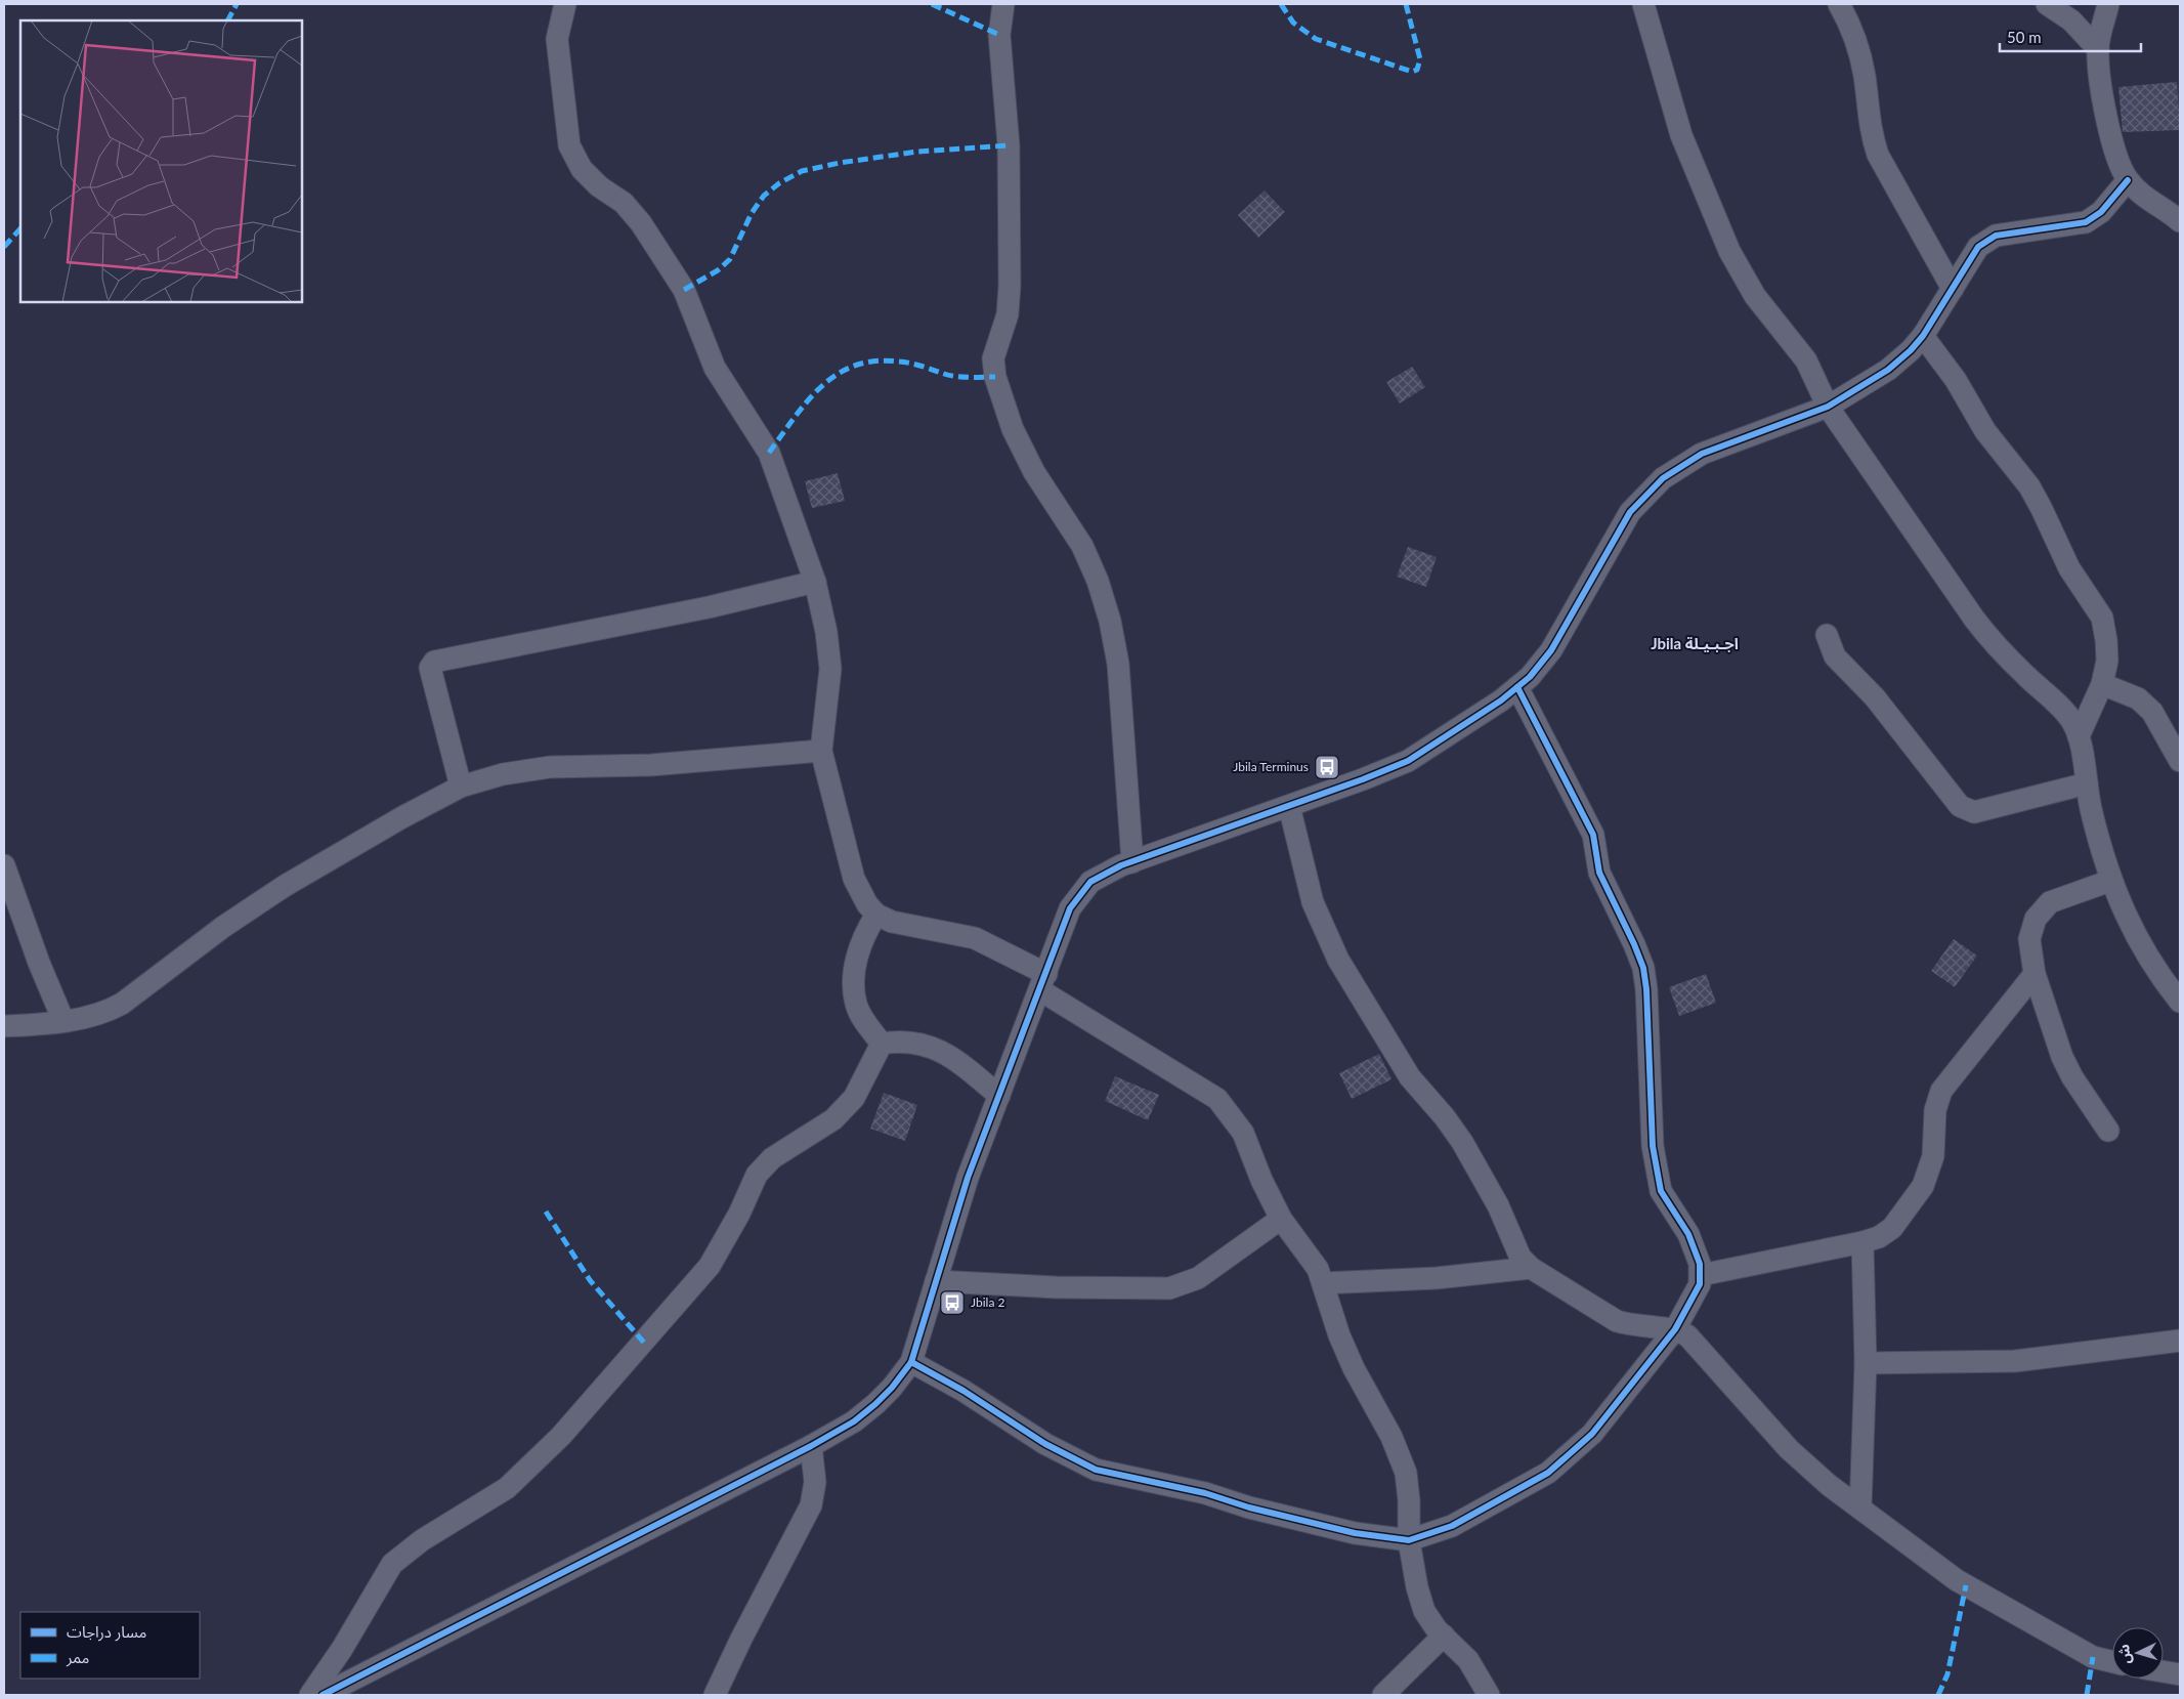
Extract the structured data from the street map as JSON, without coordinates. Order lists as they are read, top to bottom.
{
  "districts": ["Jbila اجـبـيـلة"],
  "places": {
    "bus stop": ["Jbila Terminus", "Jbila 2"]
  },
  "legend": ["مسار دراجات", "ممر"],
  "scale_bar": "50 m",
  "north": "left"
}
